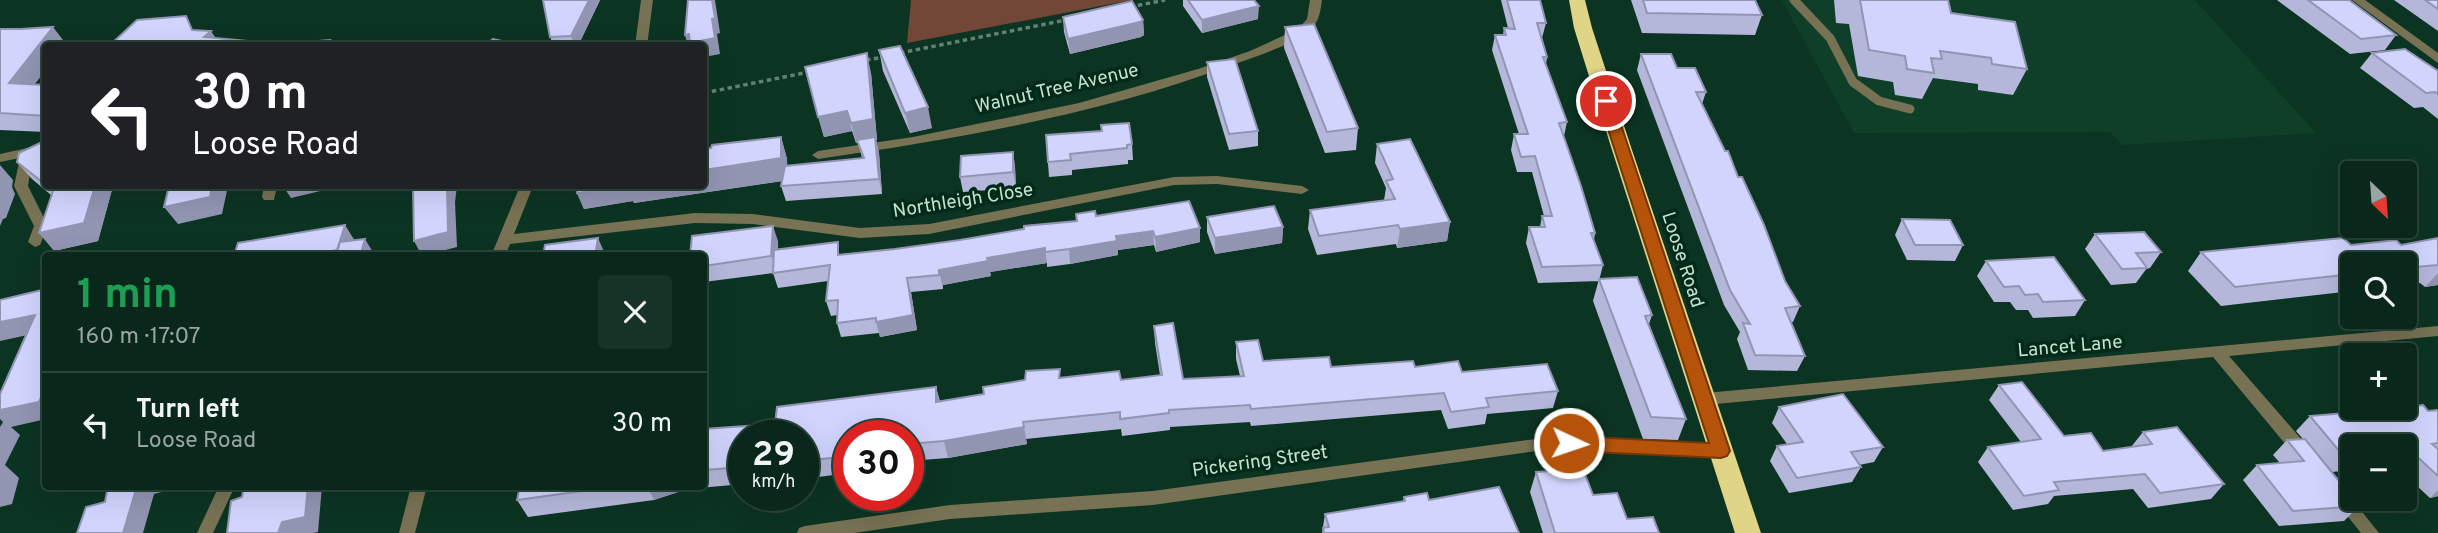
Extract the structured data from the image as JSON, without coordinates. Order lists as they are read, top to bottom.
{
  "streets": {
    "highway": ["Loose Road"],
    "street": [
      "Walnut Tree Avenue",
      "Northleigh Close",
      "Lancet Lane",
      "Pickering Street"
    ]
  },
  "crossings": [
    ["Loose Road", "Lancet Lane"],
    ["Loose Road", "Pickering Street"]
  ],
  "north": "bottom right",
  "page": {
    "turn": ["30 m", "Loose Road"],
    "map_buttons": ["+", "−"],
    "heading": ["1 min", "160 m · 17:07"],
    "list": [
      {
        "name": "Turn left",
        "note": "Loose Road",
        "value": "30 m"
      }
    ],
    "speed": "29 km/h",
    "limit": "30"
  }
}
